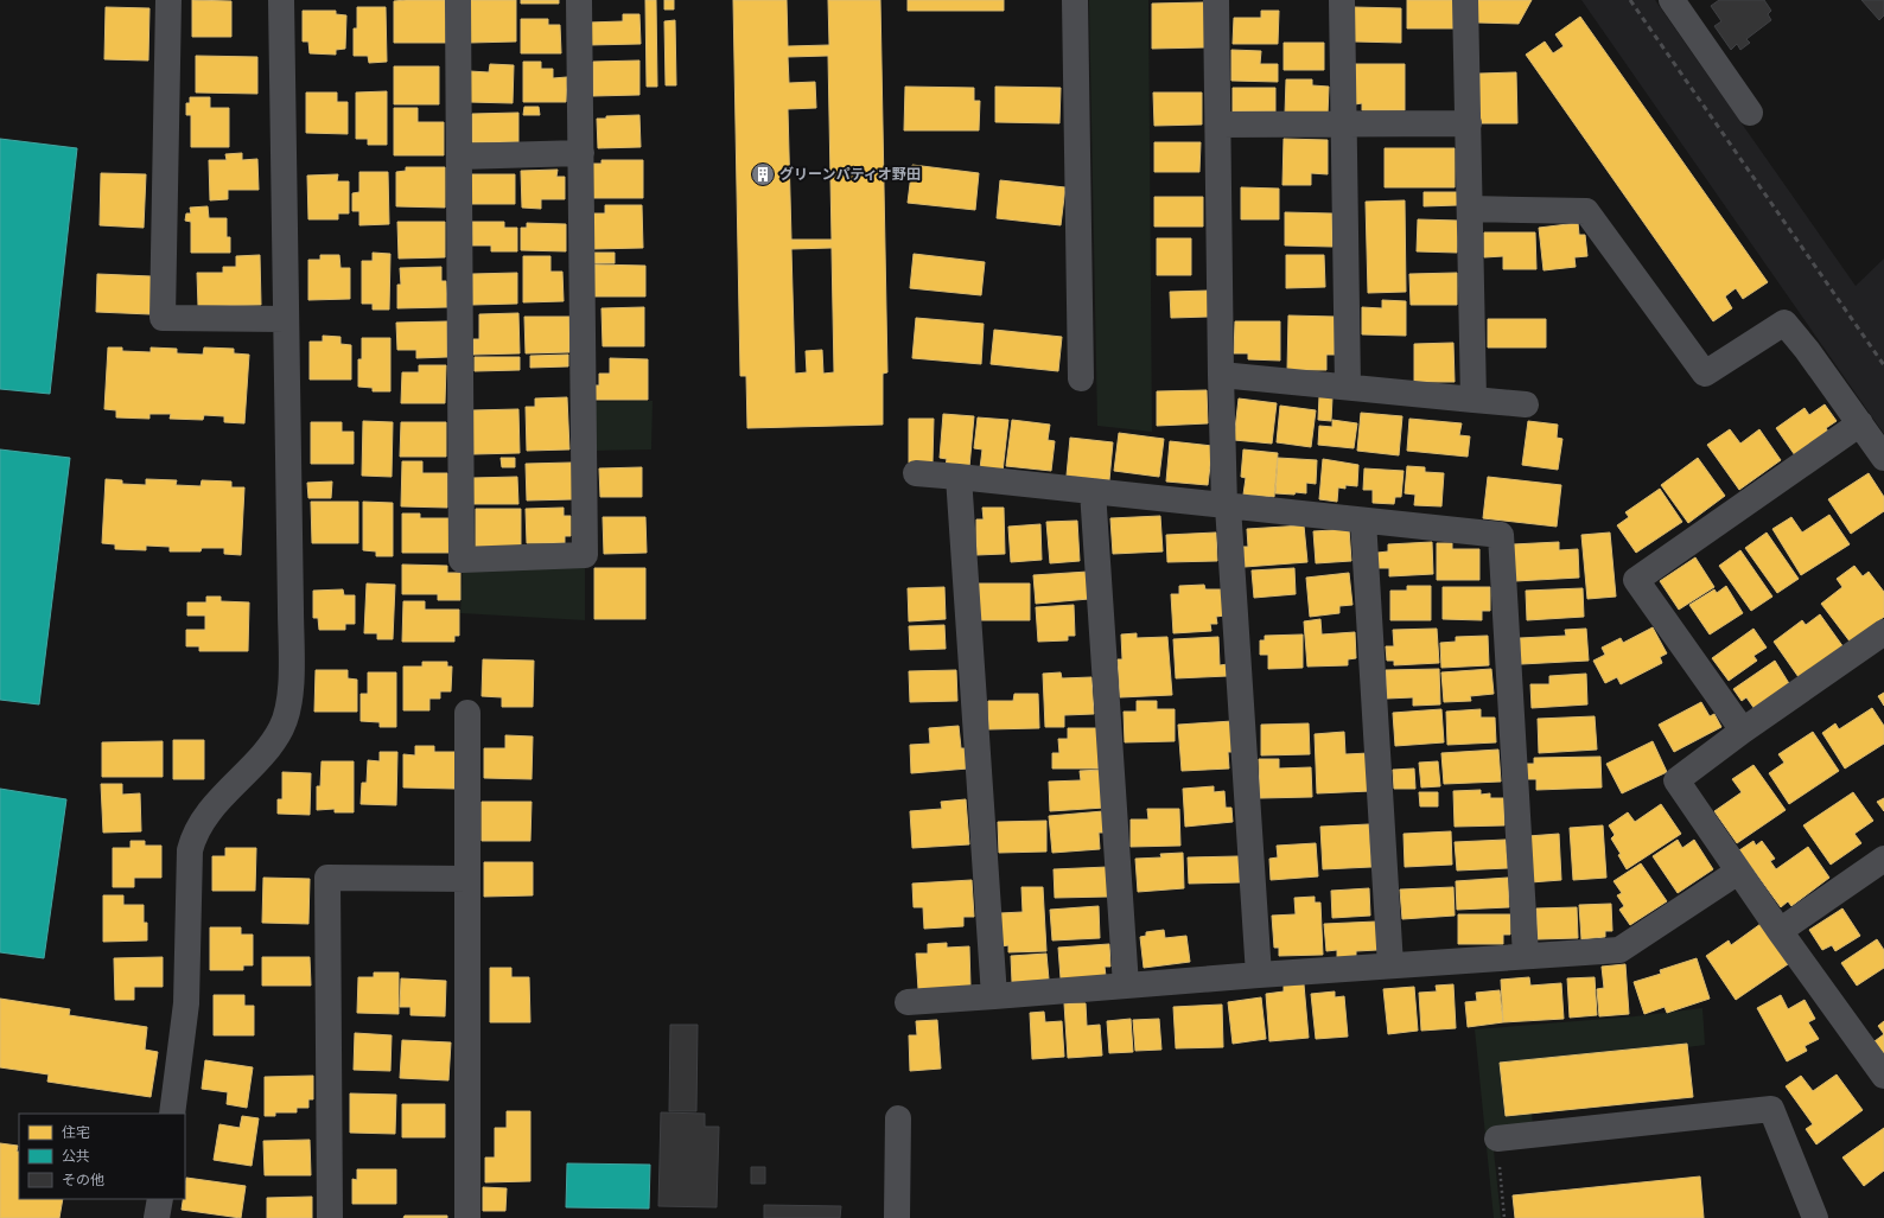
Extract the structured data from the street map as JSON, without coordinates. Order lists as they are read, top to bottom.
{
  "places": {
    "building": ["グリーンパティオ野田"]
  },
  "legend": ["住宅", "公共", "その他"]
}
